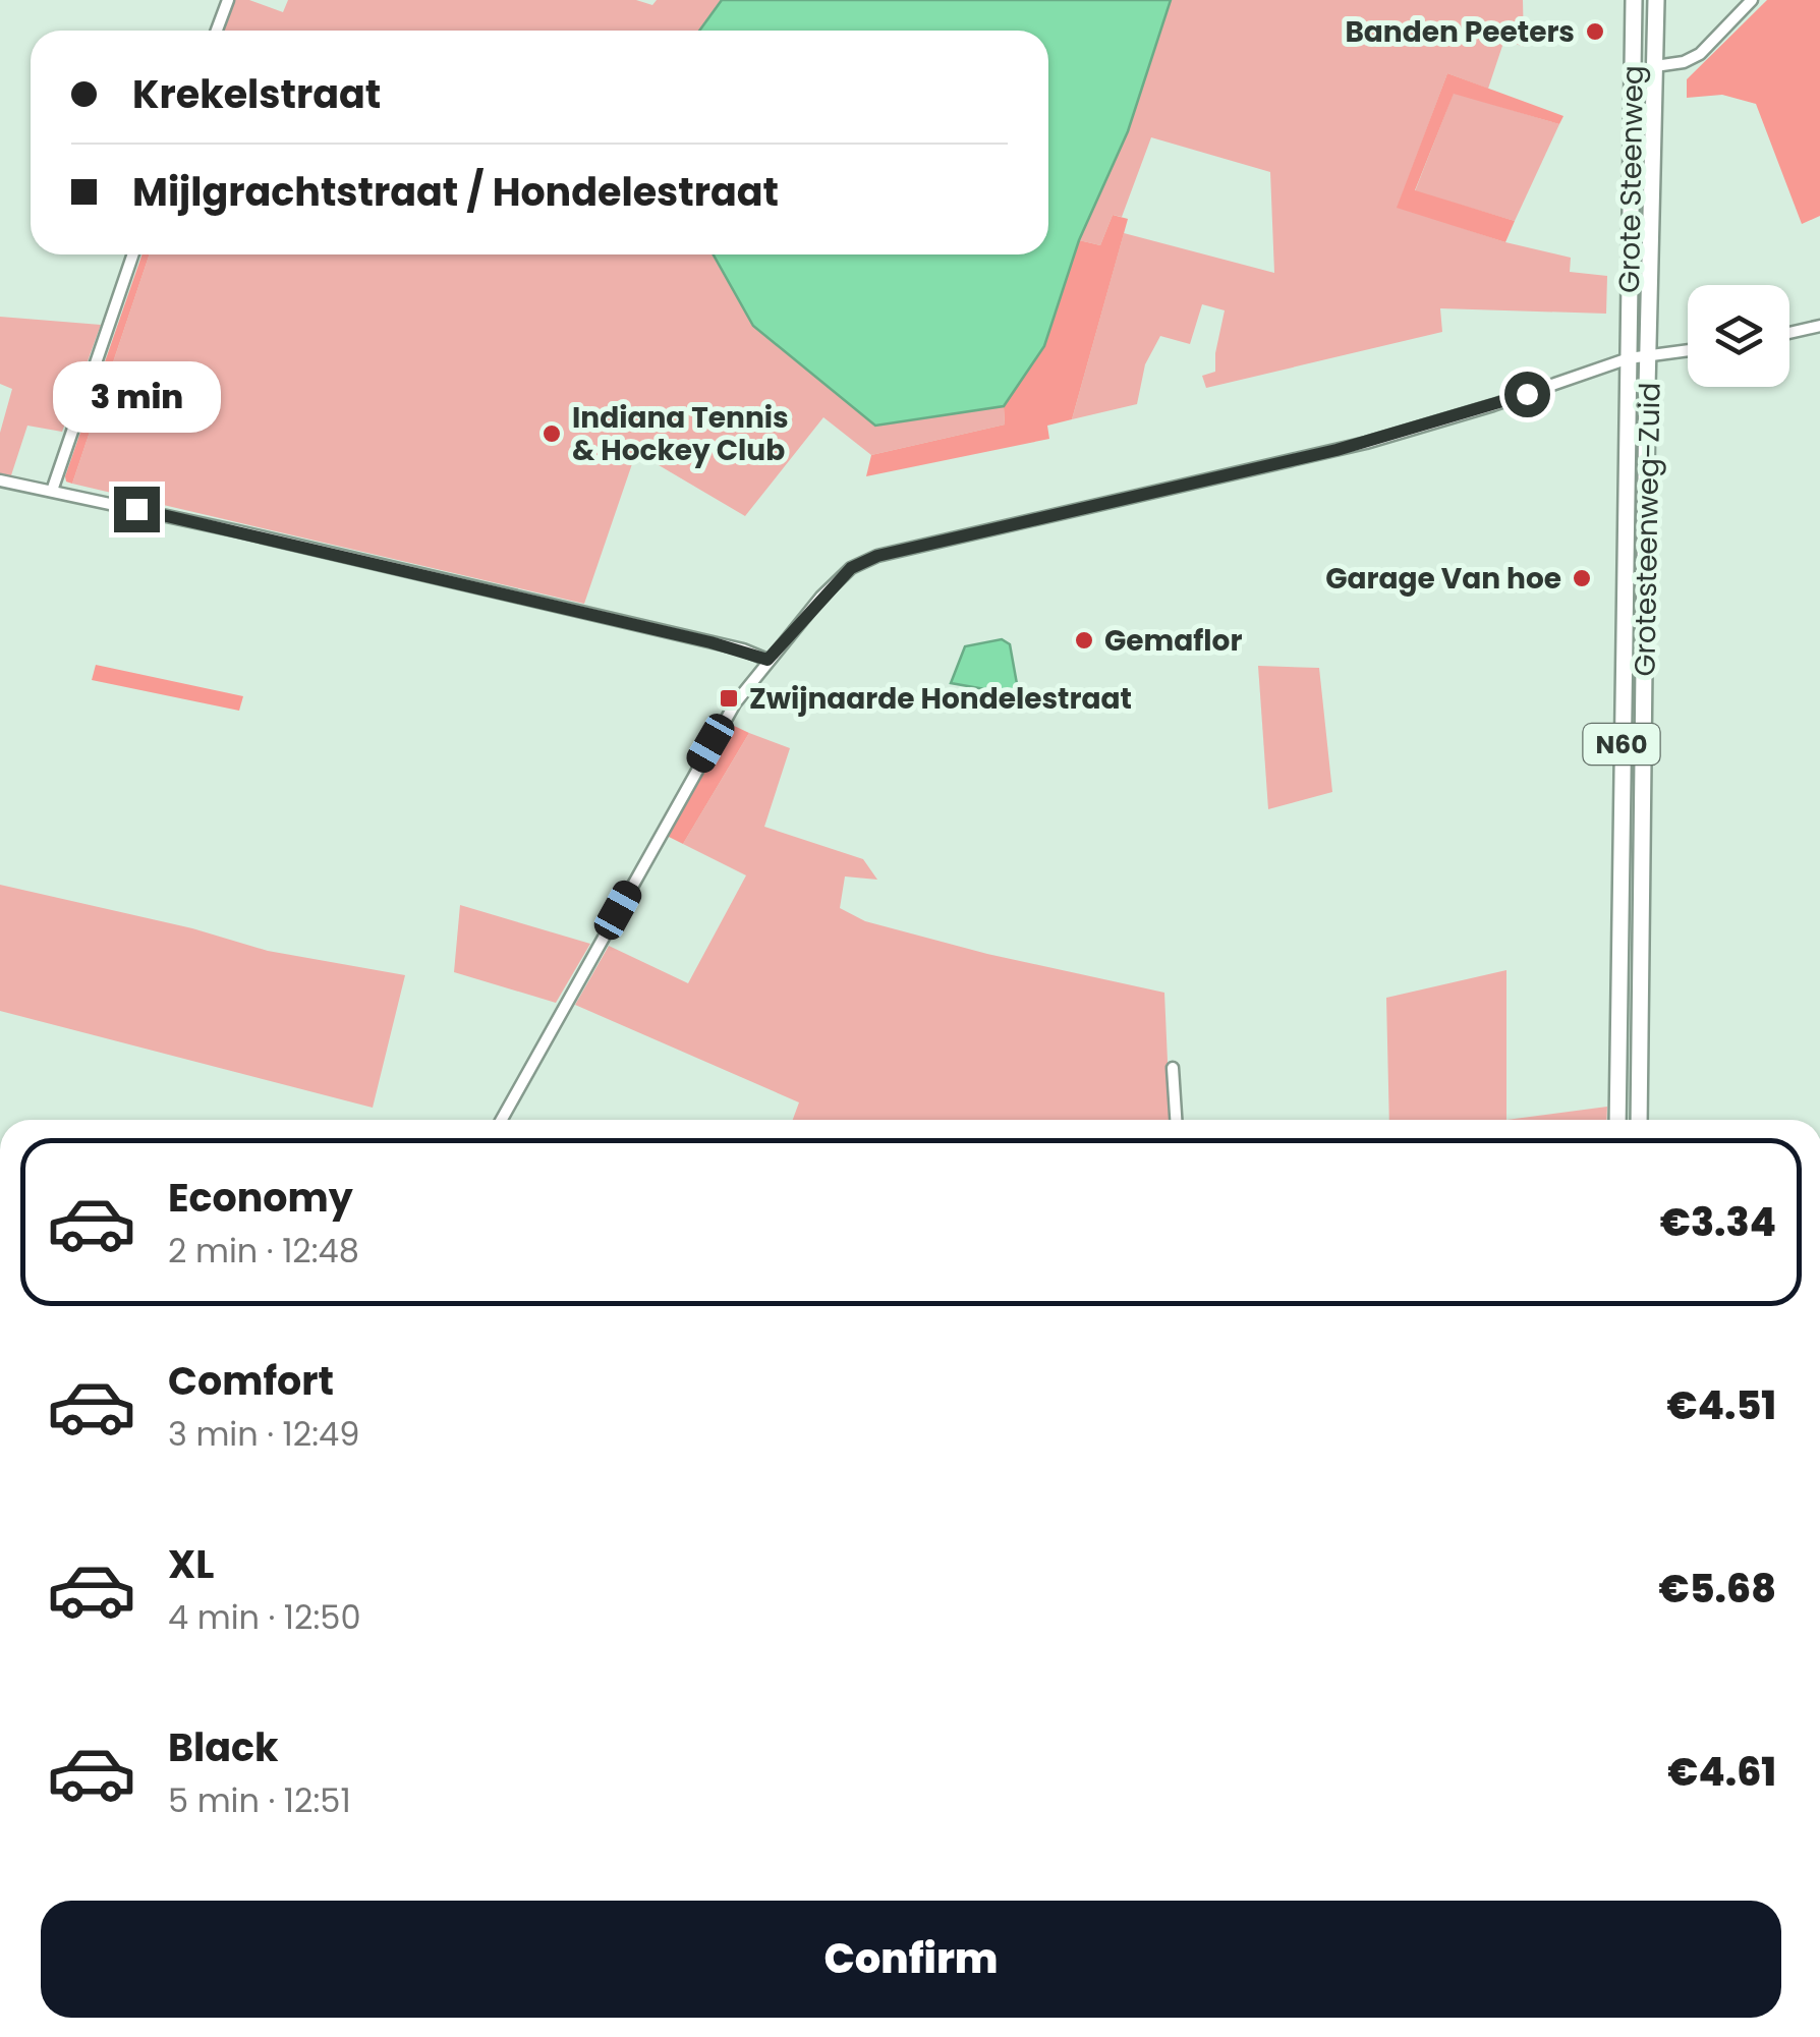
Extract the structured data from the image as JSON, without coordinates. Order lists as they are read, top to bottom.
{
  "streets": {
    "highway": ["Grote Steenweg", "Grotesteenweg-Zuid", "N60"]
  },
  "crossings": [
    ["Grote Steenweg", "Grotesteenweg-Zuid"]
  ],
  "places": {
    "other": [
      "Banden Peeters",
      "Indiana Tennis & Hockey Club",
      "Garage Van hoe",
      "Gemaflor"
    ],
    "transit": ["Zwijnaarde Hondelestraat"]
  },
  "page": {
    "banner": ["Krekelstraat", "Mijlgrachtstraat / Hondelestraat"],
    "bubble": "3 min",
    "list": [
      {
        "name": "Economy",
        "note": "2 min · 12:48",
        "value": "€3.34"
      },
      {
        "name": "Comfort",
        "note": "3 min · 12:49",
        "value": "€4.51"
      },
      {
        "name": "XL",
        "note": "4 min · 12:50",
        "value": "€5.68"
      },
      {
        "name": "Black",
        "note": "5 min · 12:51",
        "value": "€4.61"
      }
    ],
    "buttons": "Confirm"
  }
}
